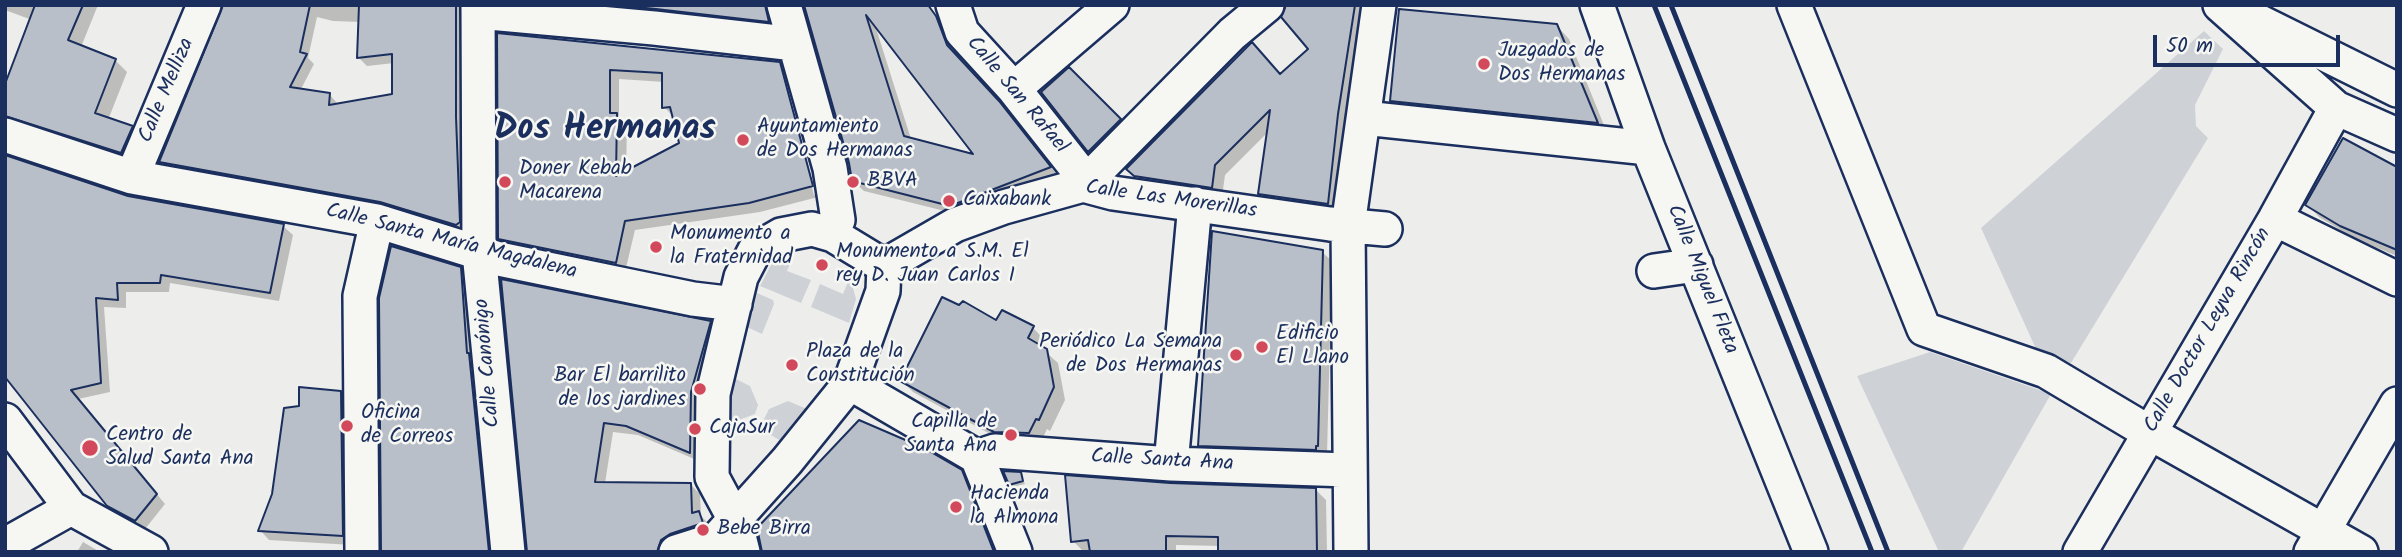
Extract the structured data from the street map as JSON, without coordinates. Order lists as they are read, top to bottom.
{
  "streets": {
    "street": [
      "Calle Melliza",
      "Calle San Rafael",
      "Calle Las Morerillas",
      "Calle Santa María Magdalena",
      "Calle Miguel Fleta",
      "Calle Doctor Leyva Rincón",
      "Calle Canónigo",
      "Calle Santa Ana"
    ]
  },
  "crossings": [
    ["Calle Melliza", "Calle Santa María Magdalena"],
    ["Calle San Rafael", "Calle Las Morerillas"],
    ["Calle Santa María Magdalena", "Calle Canónigo"]
  ],
  "districts": ["Dos Hermanas"],
  "places": [
    "Juzgados de Dos Hermanas",
    "Ayuntamiento de Dos Hermanas",
    "Doner Kebab Macarena",
    "BBVA",
    "Caixabank",
    "Monumento a la Fraternidad",
    "Monumento a S.M. El rey D. Juan Carlos I",
    "Edificio El Llano",
    "Periódico La Semana de Dos Hermanas",
    "Plaza de la Constitución",
    "Bar El barrilito de los jardines",
    "Oficina de Correos",
    "CajaSur",
    "Capilla de Santa Ana",
    "Centro de Salud Santa Ana",
    "Hacienda la Almona",
    "Bebe Birra"
  ],
  "scale_bar": "50 m"
}
